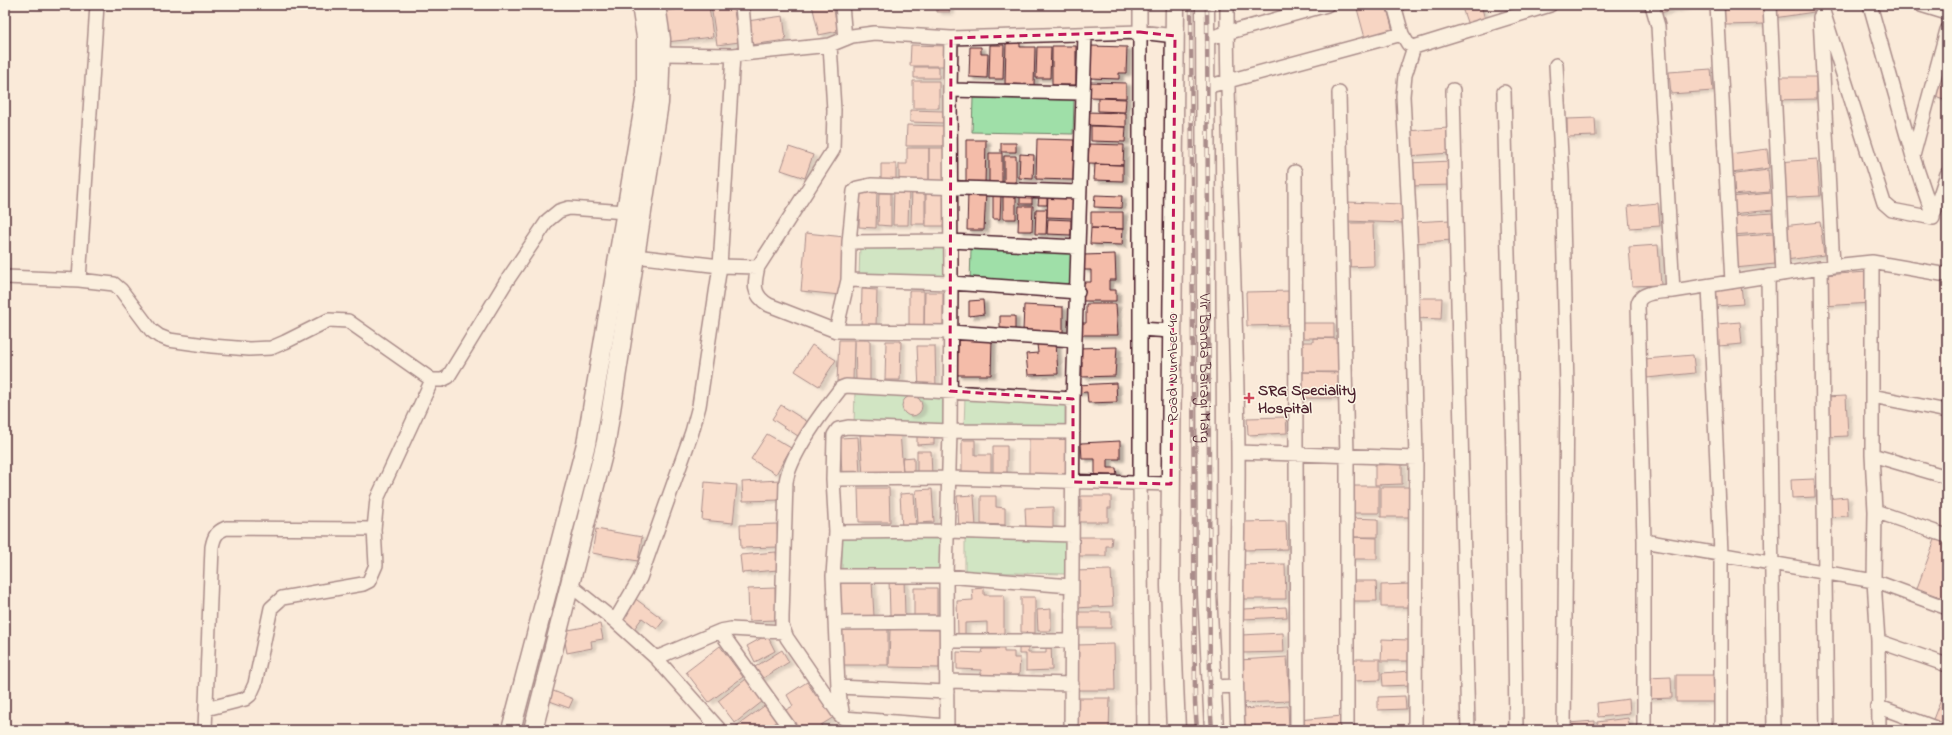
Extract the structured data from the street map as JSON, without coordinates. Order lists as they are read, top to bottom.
{
  "streets": {
    "street": ["Road Number 40", "Vir Banda Bairagi Marg"]
  },
  "places": {
    "health": ["SRG Speciality Hospital"]
  }
}
